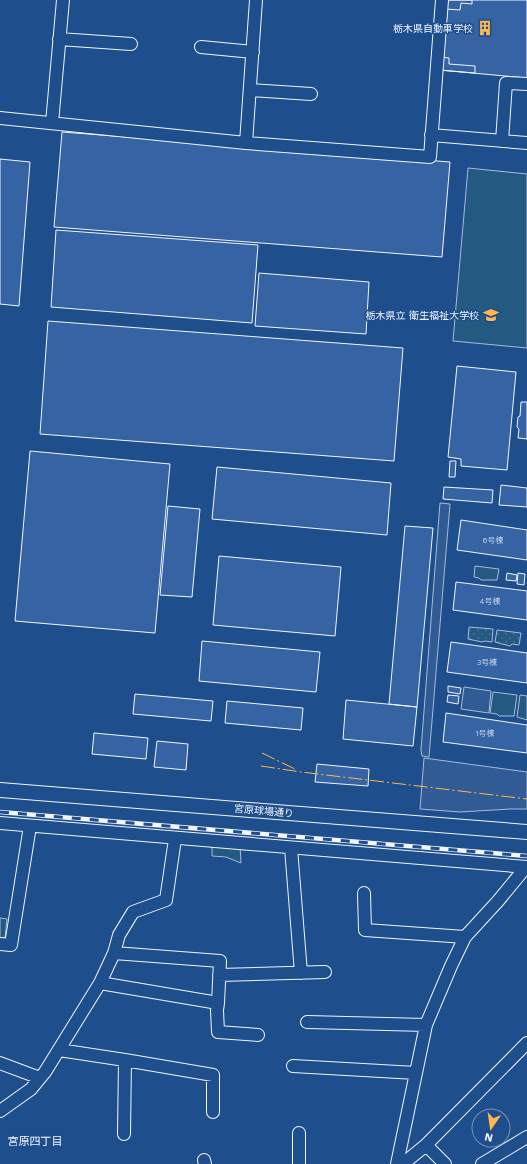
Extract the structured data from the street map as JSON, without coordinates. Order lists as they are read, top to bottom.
{
  "streets": {
    "street": ["宮原球場通り"]
  },
  "districts": ["宮原四丁目"],
  "places": {
    "building": ["栃木県自動車学校"],
    "school or university": ["栃木県立 衛生福祉大学校"]
  },
  "house_numbers": [
    "6号棟",
    "4号棟",
    "3号棟",
    "1号棟"
  ],
  "north": "bottom"
}
